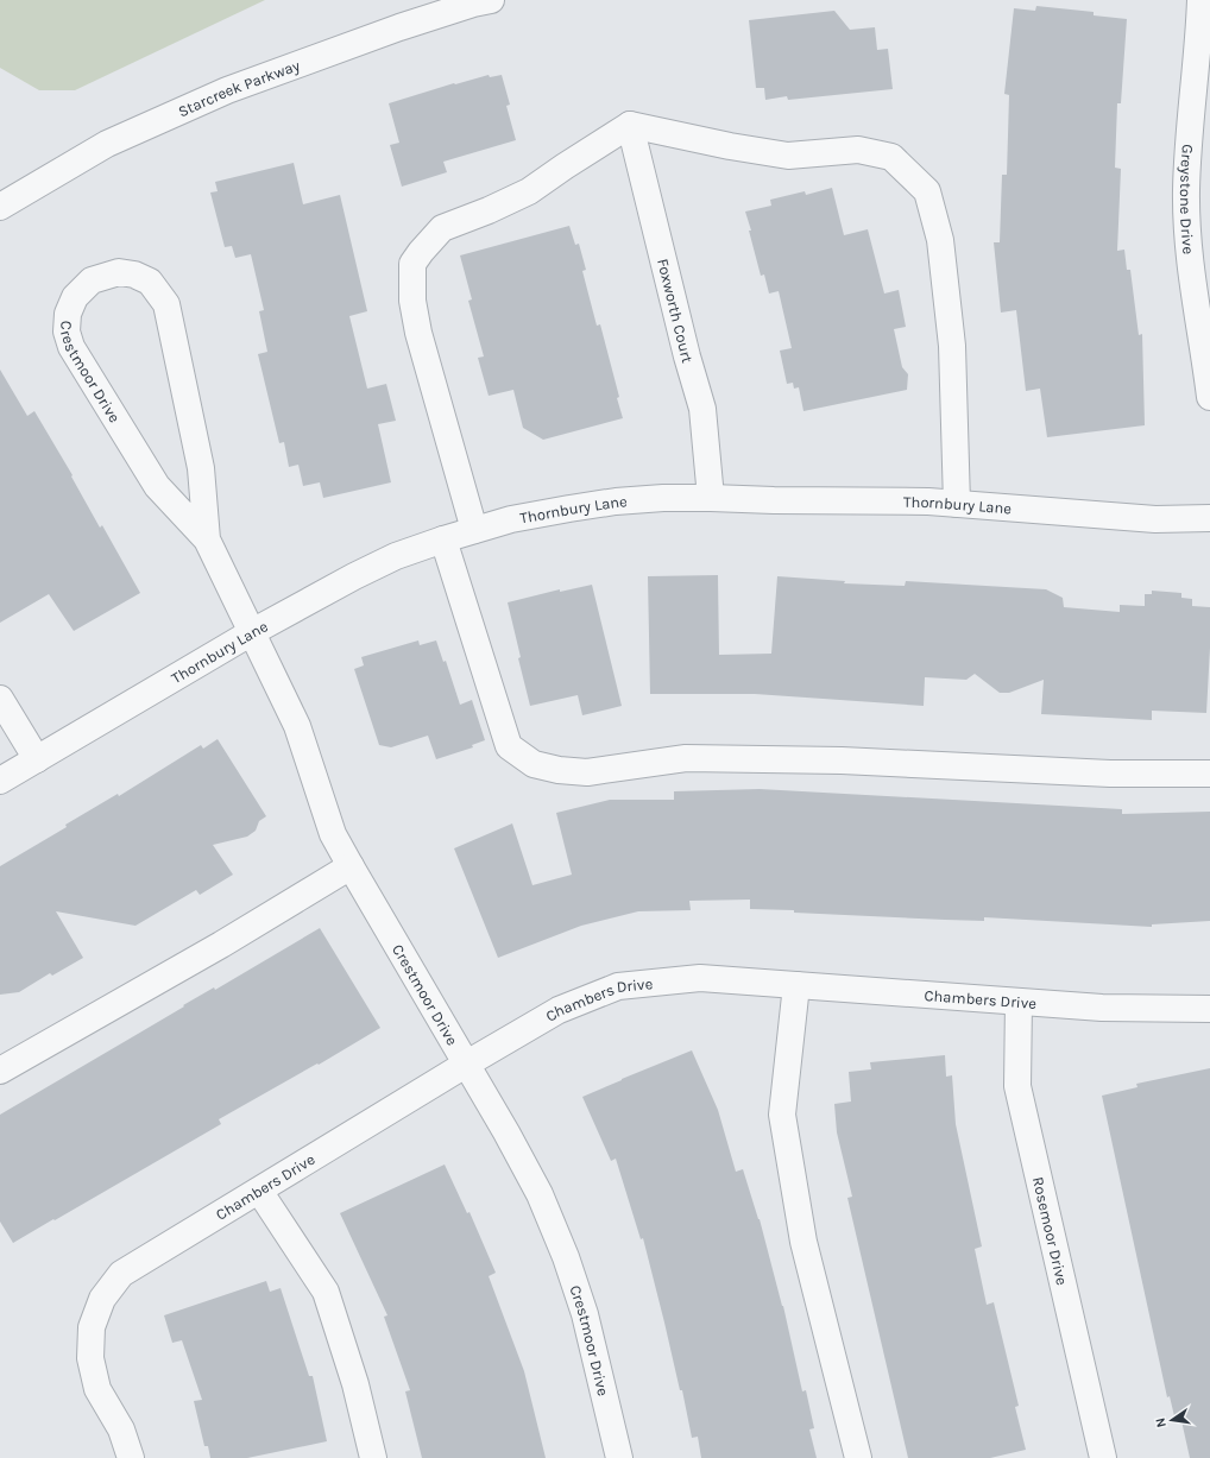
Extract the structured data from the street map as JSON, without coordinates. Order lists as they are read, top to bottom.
{
  "streets": {
    "street": [
      "Starcreek Parkway",
      "Greystone Drive",
      "Foxworth Court",
      "Crestmoor Drive",
      "Thornbury Lane",
      "Chambers Drive",
      "Rosemoor Drive"
    ]
  },
  "crossings": [
    ["Foxworth Court", "Thornbury Lane"],
    ["Crestmoor Drive", "Thornbury Lane"],
    ["Crestmoor Drive", "Chambers Drive"],
    ["Chambers Drive", "Rosemoor Drive"]
  ],
  "north": "left"
}
